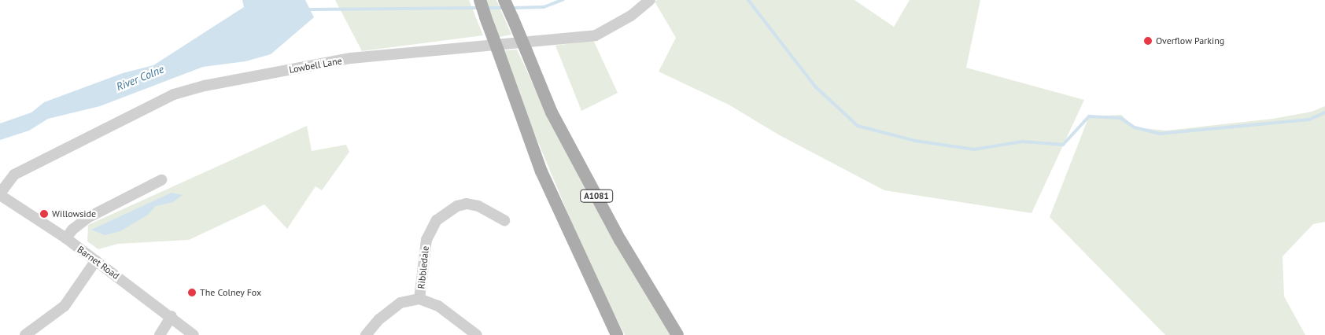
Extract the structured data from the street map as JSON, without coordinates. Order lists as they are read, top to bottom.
{
  "streets": {
    "main road": ["A1081"],
    "street": ["Lowbell Lane", "Barnet Road", "Ribbledale"]
  },
  "crossings": [
    ["Lowbell Lane", "Barnet Road"]
  ],
  "water": ["River Colne"],
  "places": ["Overflow Parking", "Willowside", "The Colney Fox"]
}
